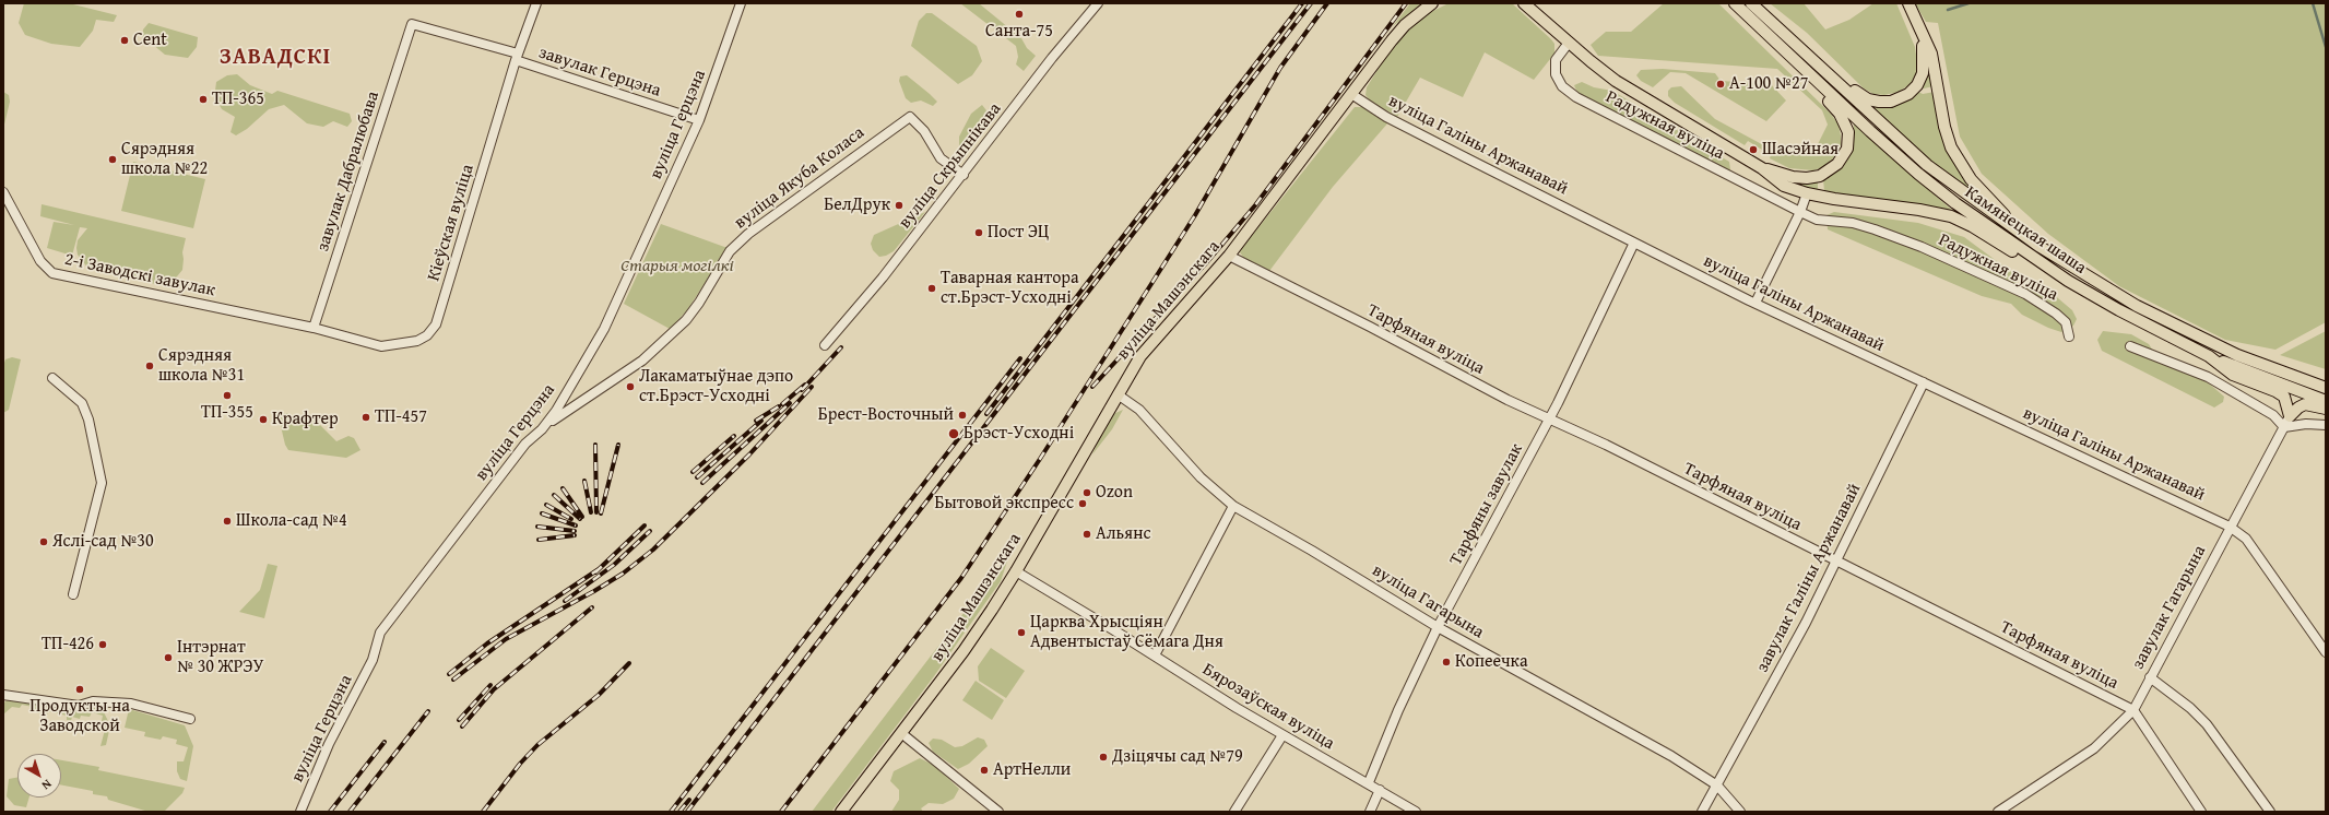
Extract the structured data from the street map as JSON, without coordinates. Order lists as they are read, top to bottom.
{
  "streets": {
    "main road": ["Камянецкая шаша", "вуліца Машэнскага"],
    "street": [
      "завулак Герцэна",
      "вуліца Герцэна",
      "Радужная вуліца",
      "вуліца Галіны Аржанавай",
      "вуліца Скрыпнікава",
      "завулак Дабралюбава",
      "вуліца Якуба Коласа",
      "Кіеўская вуліца",
      "2-і Заводскі завулак",
      "Тарфяная вуліца",
      "Тарфяны завулак",
      "завулак Галіны Аржанавай",
      "вуліца Гагарына",
      "завулак Гагарына",
      "Бярозаўская вуліца"
    ]
  },
  "crossings": [
    ["завулак Герцэна", "вуліца Герцэна"],
    ["завулак Герцэна", "завулак Дабралюбава"],
    ["завулак Герцэна", "Кіеўская вуліца"],
    ["вуліца Герцэна", "вуліца Якуба Коласа"],
    ["вуліца Галіны Аржанавай", "вуліца Машэнскага"],
    ["вуліца Галіны Аржанавай", "Тарфяны завулак"],
    ["вуліца Галіны Аржанавай", "завулак Галіны Аржанавай"],
    ["вуліца Галіны Аржанавай", "завулак Гагарына"],
    ["вуліца Скрыпнікава", "вуліца Якуба Коласа"],
    ["завулак Дабралюбава", "Кіеўская вуліца"],
    ["завулак Дабралюбава", "2-і Заводскі завулак"],
    ["Кіеўская вуліца", "2-і Заводскі завулак"],
    ["Камянецкая шаша", "завулак Гагарына"],
    ["вуліца Машэнскага", "Тарфяная вуліца"],
    ["вуліца Машэнскага", "вуліца Гагарына"],
    ["вуліца Машэнскага", "Бярозаўская вуліца"],
    ["Тарфяная вуліца", "Тарфяны завулак"],
    ["Тарфяная вуліца", "завулак Галіны Аржанавай"],
    ["Тарфяная вуліца", "завулак Гагарына"],
    ["Тарфяны завулак", "вуліца Гагарына"],
    ["Тарфяны завулак", "Бярозаўская вуліца"],
    ["завулак Галіны Аржанавай", "вуліца Гагарына"]
  ],
  "districts": ["ЗАВАДСКІ"],
  "parks": ["Старыя могілкі"],
  "places": [
    "Санта-75",
    "Cent",
    "А-100 №27",
    "ТП-365",
    "Шасэйная",
    "Сярэдняя школа №22",
    "БелДрук",
    "Пост ЭЦ",
    "Таварная кантора ст.Брэст-Усходні",
    "Сярэдняя школа №31",
    "Лакаматыўнае дэпо ст.Брэст-Усходні",
    "ТП-355",
    "Брест-Восточный",
    "ТП-457",
    "Крафтер",
    "Брэст-Усходні",
    "Ozon",
    "Бытовой экспресс",
    "Школа-сад №4",
    "Альянс",
    "Яслі-сад №30",
    "Царква Хрысціян Адвентыстаў Сёмага Дня",
    "ТП-426",
    "Інтэрнат № 30 ЖРЭУ",
    "Копеечка",
    "Продукты на Заводской",
    "Дзіцячы сад №79",
    "АртНелли"
  ],
  "north": "bottom right"
}
